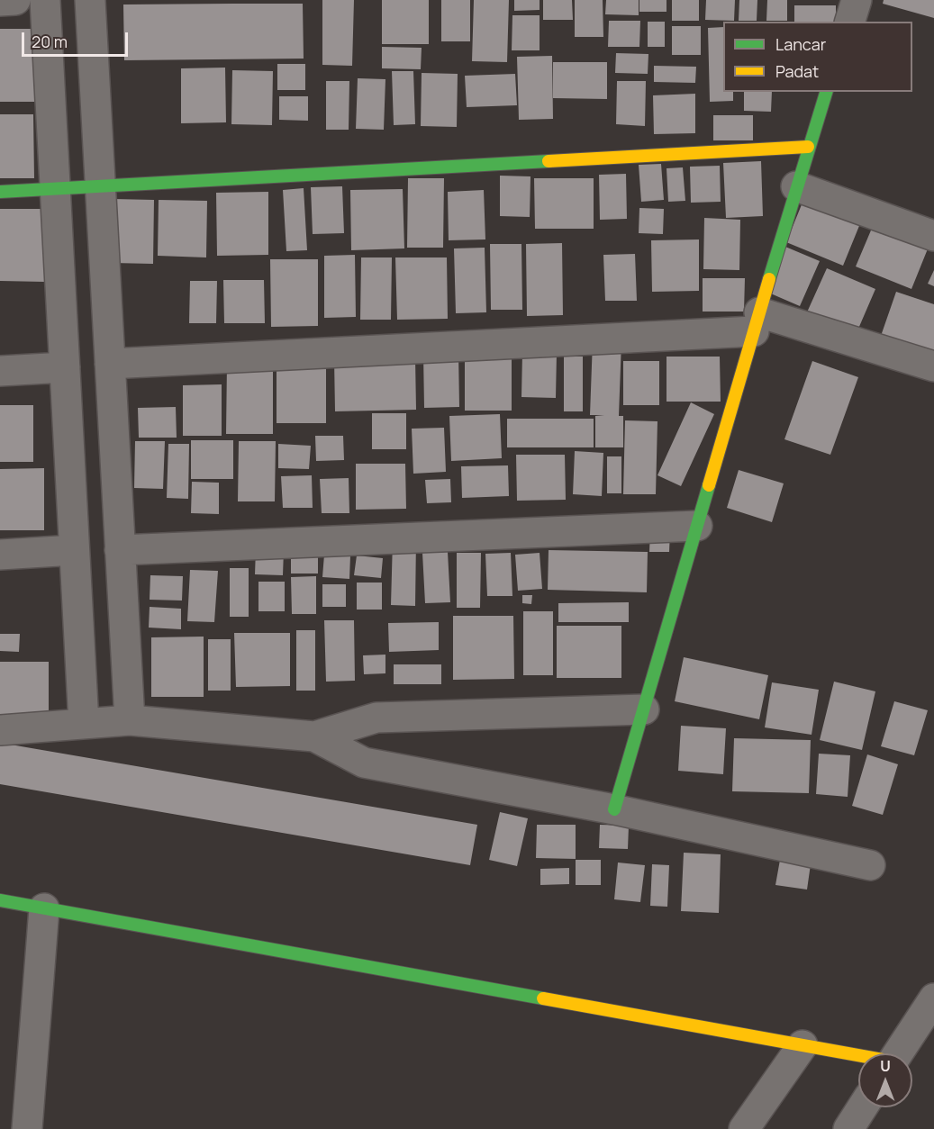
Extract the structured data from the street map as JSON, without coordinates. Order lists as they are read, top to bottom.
{
  "legend": ["Lancar", "Padat"],
  "scale_bar": "20 m",
  "north": "top"
}
